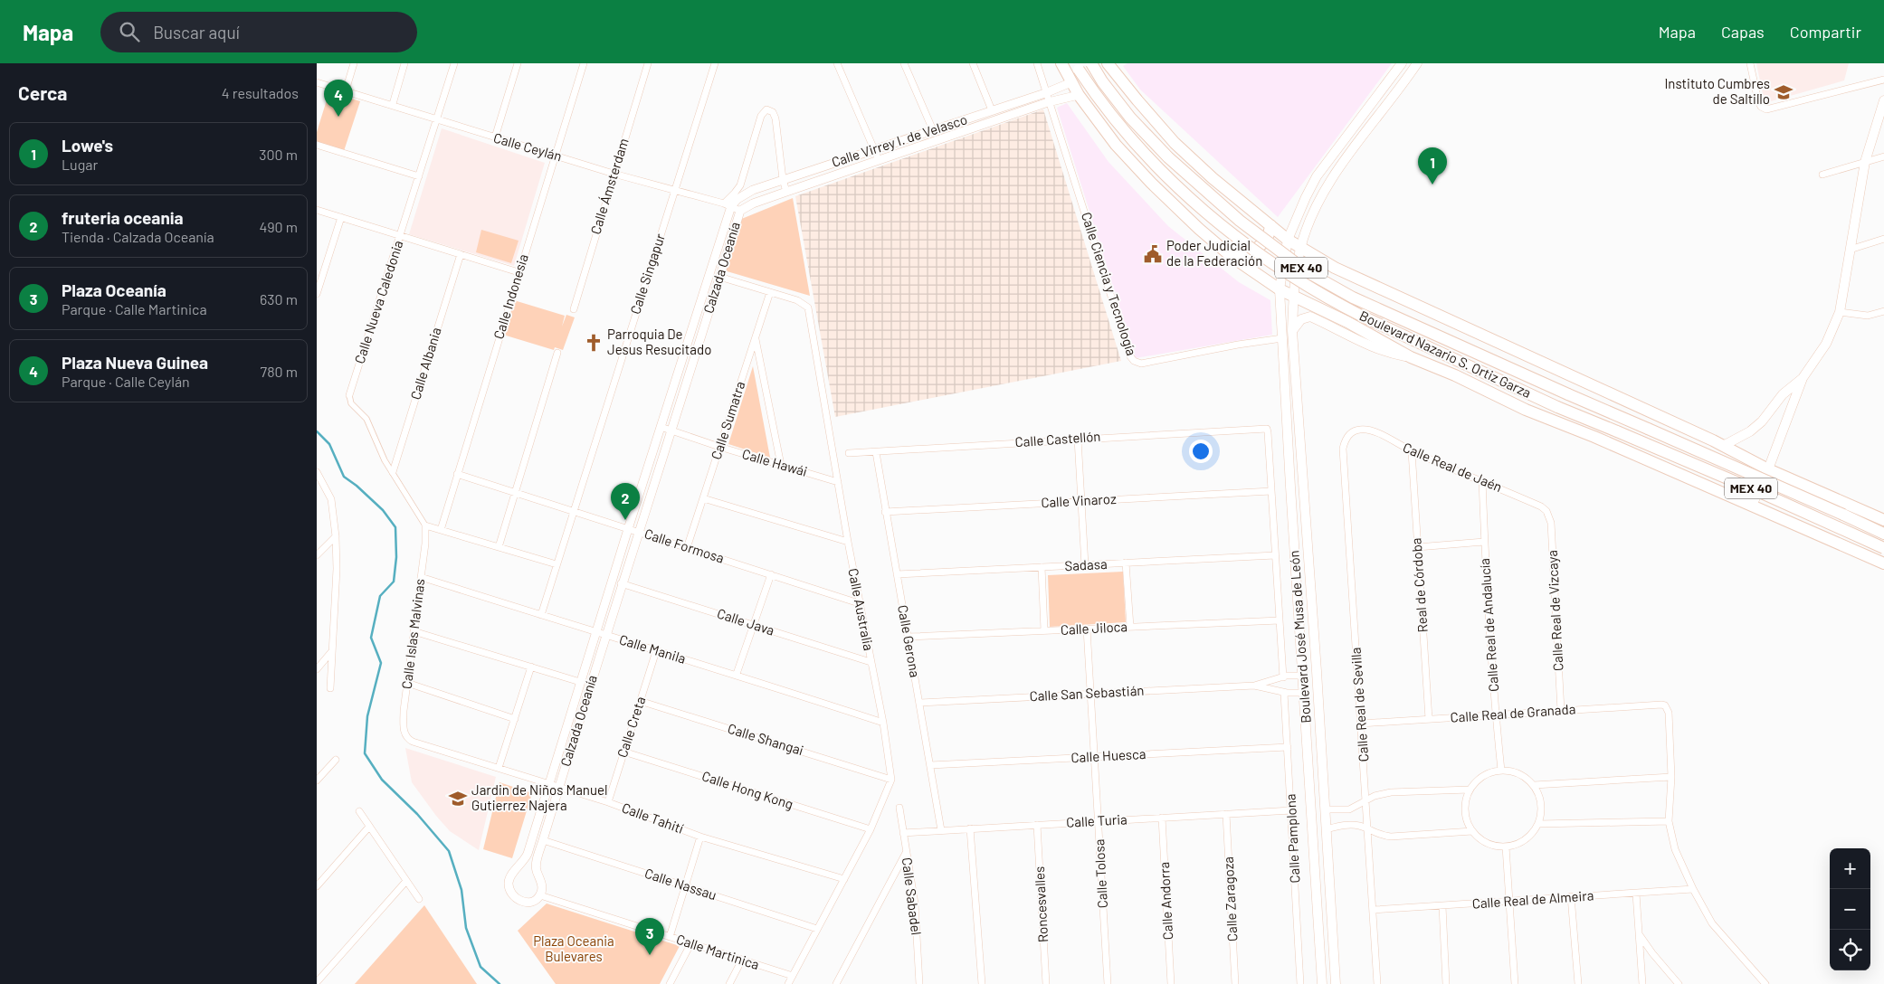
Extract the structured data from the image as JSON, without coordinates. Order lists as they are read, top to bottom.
{
  "streets": {
    "highway": ["MEX 40", "Boulevard Nazario S. Ortiz Garza"],
    "main road": ["Boulevard José Musa de León"],
    "street": [
      "Calle Virrey I. de Velasco",
      "Calle Ceylán",
      "Calle Ámsterdam",
      "Calzada Oceanía",
      "Calle Singapur",
      "Calle Ciencia y Tecnología",
      "Calle Indonesia",
      "Calle Nueva Caledonia",
      "Calle Albania",
      "Calle Sumatra",
      "Calle Castellón",
      "Calle Hawái",
      "Calle Real de Jaén",
      "Calle Vinaroz",
      "Calle Formosa",
      "Sadasa",
      "Real de Córdoba",
      "Calle Australia",
      "Calle Real de Vizcaya",
      "Calle Java",
      "Calle Real de Andalucía",
      "Calle Jiloca",
      "Calle Islas Malvinas",
      "Calle Gerona",
      "Calle Manila",
      "Calle San Sebastián",
      "Calle Real de Sevilla",
      "Calle Real de Granada",
      "Calle Creta",
      "Calle Shangai",
      "Calle Huesca",
      "Calle Hong Kong",
      "Calle Tahití",
      "Calle Turia",
      "Calle Pamplona",
      "Calle Tolosa",
      "Calle Nassau",
      "Calle Sabadel",
      "Calle Zaragoza",
      "Calle Real de Almeira",
      "Calle Andorra",
      "Roncesvalles",
      "Calle Martinica"
    ]
  },
  "crossings": [
    ["Calle Virrey I. de Velasco", "Calle Ceylán"],
    ["Calle Virrey I. de Velasco", "Calzada Oceanía"],
    ["Calle Virrey I. de Velasco", "Calle Ciencia y Tecnología"],
    ["Calle Ceylán", "Calle Ámsterdam"],
    ["Calle Ceylán", "Calzada Oceanía"],
    ["Calle Ceylán", "Calle Singapur"],
    ["Calle Ceylán", "Calle Indonesia"],
    ["Calle Ceylán", "Calle Nueva Caledonia"],
    ["Calzada Oceanía", "Calle Hawái"],
    ["Calzada Oceanía", "Calle Formosa"],
    ["Calzada Oceanía", "Calle Australia"],
    ["Calzada Oceanía", "Calle Java"],
    ["Calzada Oceanía", "Calle Manila"],
    ["Calzada Oceanía", "Calle Tahití"],
    ["Calzada Oceanía", "Calle Nassau"],
    ["Calzada Oceanía", "Calle Martinica"],
    ["Calle Singapur", "Calle Formosa"],
    ["Calle Singapur", "Calle Manila"],
    ["Calle Ciencia y Tecnología", "Boulevard José Musa de León"],
    ["Calle Indonesia", "Calle Formosa"],
    ["Calle Nueva Caledonia", "Calle Albania"],
    ["Calle Nueva Caledonia", "Calle Islas Malvinas"],
    ["Calle Sumatra", "Calle Hawái"],
    ["Calle Sumatra", "Calle Formosa"],
    ["Calle Sumatra", "Calle Australia"],
    ["Calle Castellón", "Calle Vinaroz"],
    ["Calle Castellón", "Calle Gerona"],
    ["Calle Hawái", "Calle Australia"],
    ["Calle Real de Jaén", "Real de Córdoba"],
    ["Calle Real de Jaén", "Calle Real de Vizcaya"],
    ["Calle Real de Jaén", "Calle Real de Andalucía"],
    ["Calle Real de Jaén", "Calle Real de Sevilla"],
    ["Calle Vinaroz", "Calle Gerona"],
    ["Calle Formosa", "Calle Australia"],
    ["Sadasa", "Calle Gerona"],
    ["Real de Córdoba", "Calle Real de Granada"],
    ["Calle Australia", "Calle Java"],
    ["Calle Australia", "Calle Manila"],
    ["Calle Australia", "Calle Shangai"],
    ["Calle Real de Vizcaya", "Calle Real de Granada"],
    ["Calle Real de Andalucía", "Calle Real de Granada"],
    ["Calle Jiloca", "Calle Gerona"],
    ["Calle Jiloca", "Calle Tolosa"],
    ["Calle Islas Malvinas", "Calle Manila"],
    ["Calle Islas Malvinas", "Calle Tahití"],
    ["Boulevard José Musa de León", "Calle San Sebastián"],
    ["Calle Gerona", "Calle San Sebastián"],
    ["Calle Gerona", "Calle Huesca"],
    ["Calle Gerona", "Calle Turia"],
    ["Calle Manila", "Calle Creta"],
    ["Calle San Sebastián", "Calle Pamplona"],
    ["Calle San Sebastián", "Calle Tolosa"],
    ["Calle Real de Sevilla", "Calle Real de Granada"],
    ["Calle Real de Sevilla", "Calle Real de Almeira"],
    ["Calle Creta", "Calle Shangai"],
    ["Calle Creta", "Calle Hong Kong"],
    ["Calle Creta", "Calle Tahití"],
    ["Calle Huesca", "Calle Pamplona"],
    ["Calle Huesca", "Calle Tolosa"],
    ["Calle Turia", "Calle Pamplona"],
    ["Calle Turia", "Calle Tolosa"],
    ["Calle Turia", "Calle Sabadel"],
    ["Calle Turia", "Calle Zaragoza"],
    ["Calle Turia", "Calle Andorra"],
    ["Calle Turia", "Roncesvalles"]
  ],
  "parks": ["Plaza Oceania Bulevares"],
  "places": {
    "school or university": ["Instituto Cumbres de Saltillo", "Jardin de Niños Manuel Gutierrez Najera"],
    "public building": ["Poder Judicial de la Federación"],
    "church": ["Parroquia De Jesus Resucitado"]
  },
  "page": {
    "header": "Mapa",
    "search": "Buscar aquí",
    "nav": ["Mapa", "Capas", "Compartir"],
    "heading": ["Cerca", "4 resultados"],
    "pins": [
      "4",
      "1",
      "2",
      "3"
    ],
    "list": [
      {
        "mark": "1",
        "name": "Lowe's",
        "note": "Lugar",
        "value": "300 m"
      },
      {
        "mark": "2",
        "name": "fruteria oceania",
        "note": "Tienda · Calzada Oceanía",
        "value": "490 m"
      },
      {
        "mark": "3",
        "name": "Plaza Oceanía",
        "note": "Parque · Calle Martinica",
        "value": "630 m"
      },
      {
        "mark": "4",
        "name": "Plaza Nueva Guinea",
        "note": "Parque · Calle Ceylán",
        "value": "780 m"
      }
    ],
    "map_buttons": ["+", "−"]
  }
}
